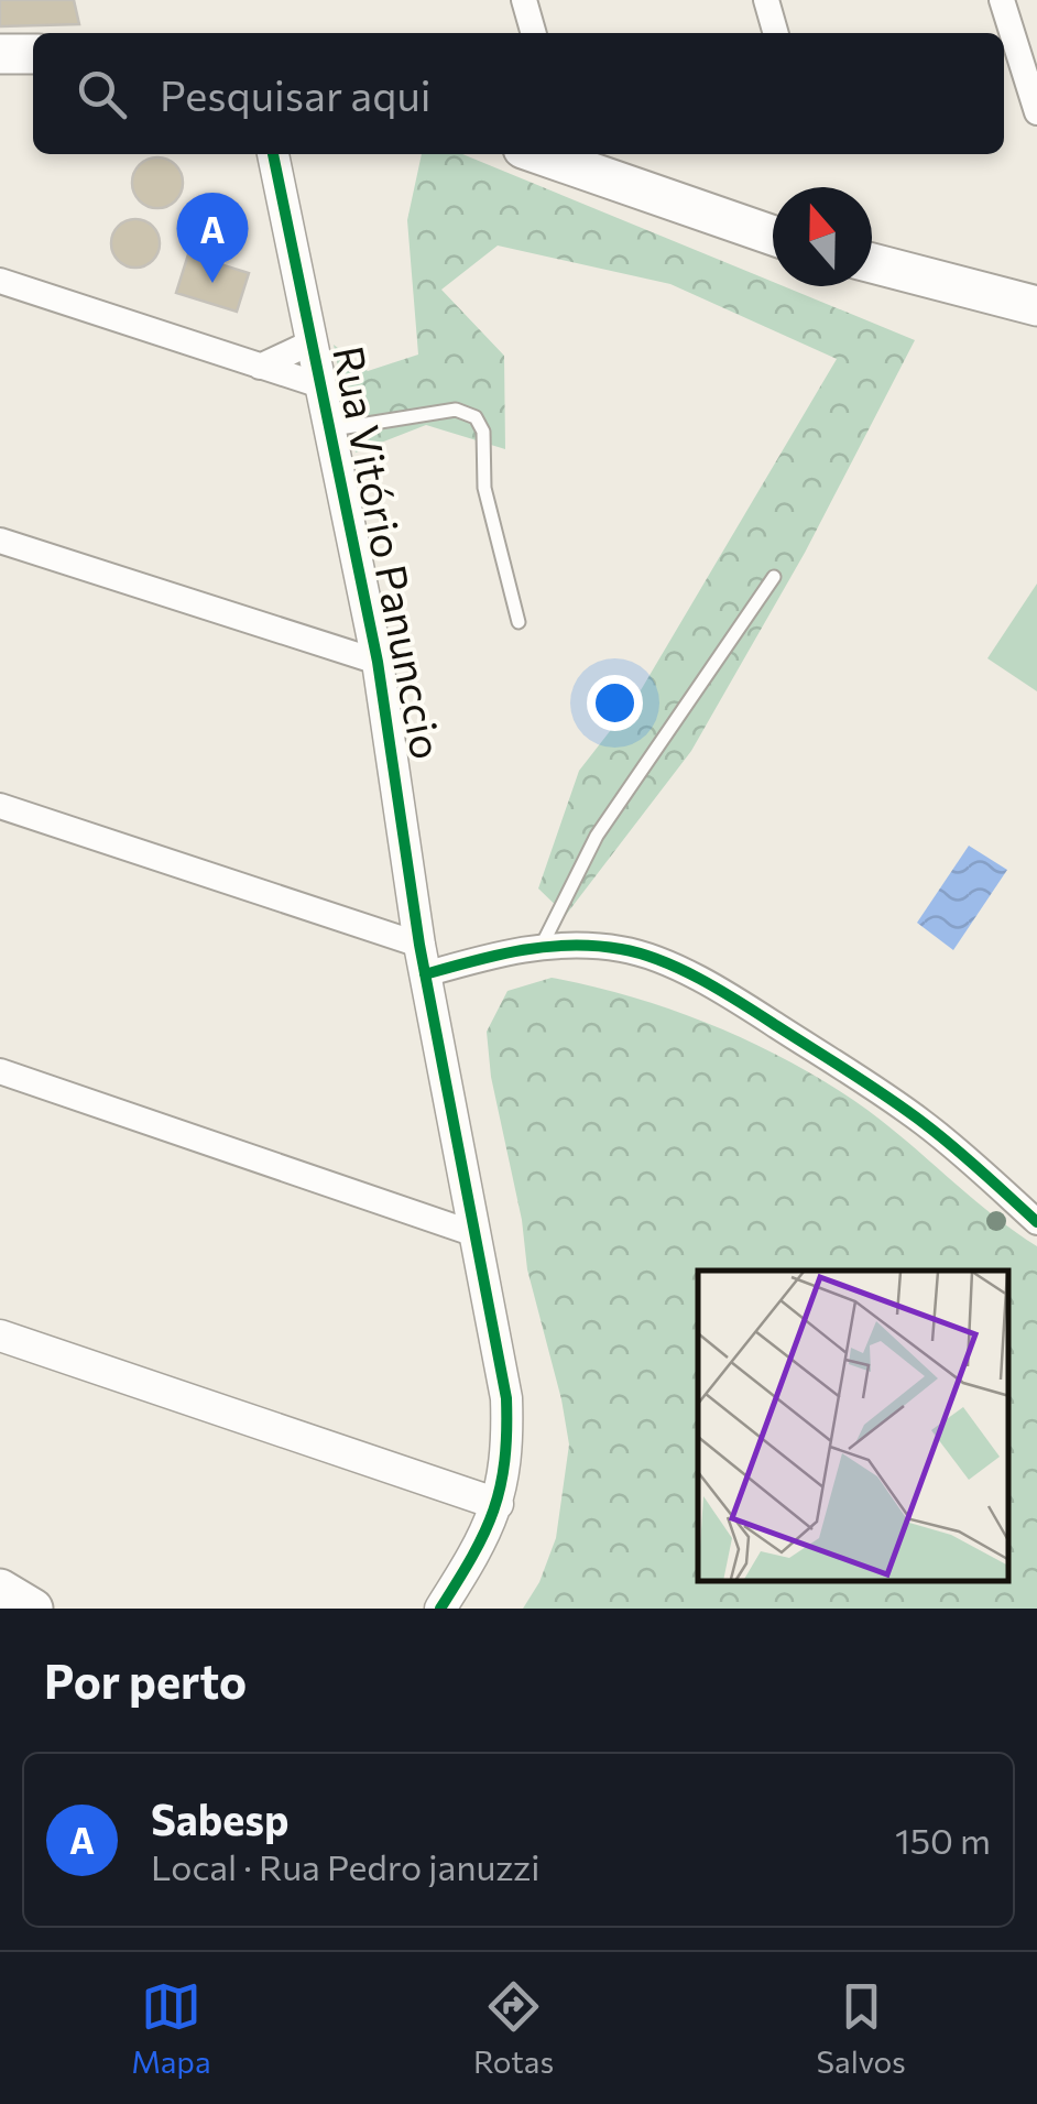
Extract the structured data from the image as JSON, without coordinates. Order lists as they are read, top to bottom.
{
  "streets": {
    "street": ["Rua Vitório Panunccio"]
  },
  "north": "top",
  "page": {
    "search": "Pesquisar aqui",
    "pins": "A",
    "heading": "Por perto",
    "list": [
      {
        "mark": "A",
        "name": "Sabesp",
        "note": "Local · Rua Pedro januzzi",
        "value": "150 m"
      }
    ],
    "nav": ["Mapa", "Rotas", "Salvos"]
  }
}
